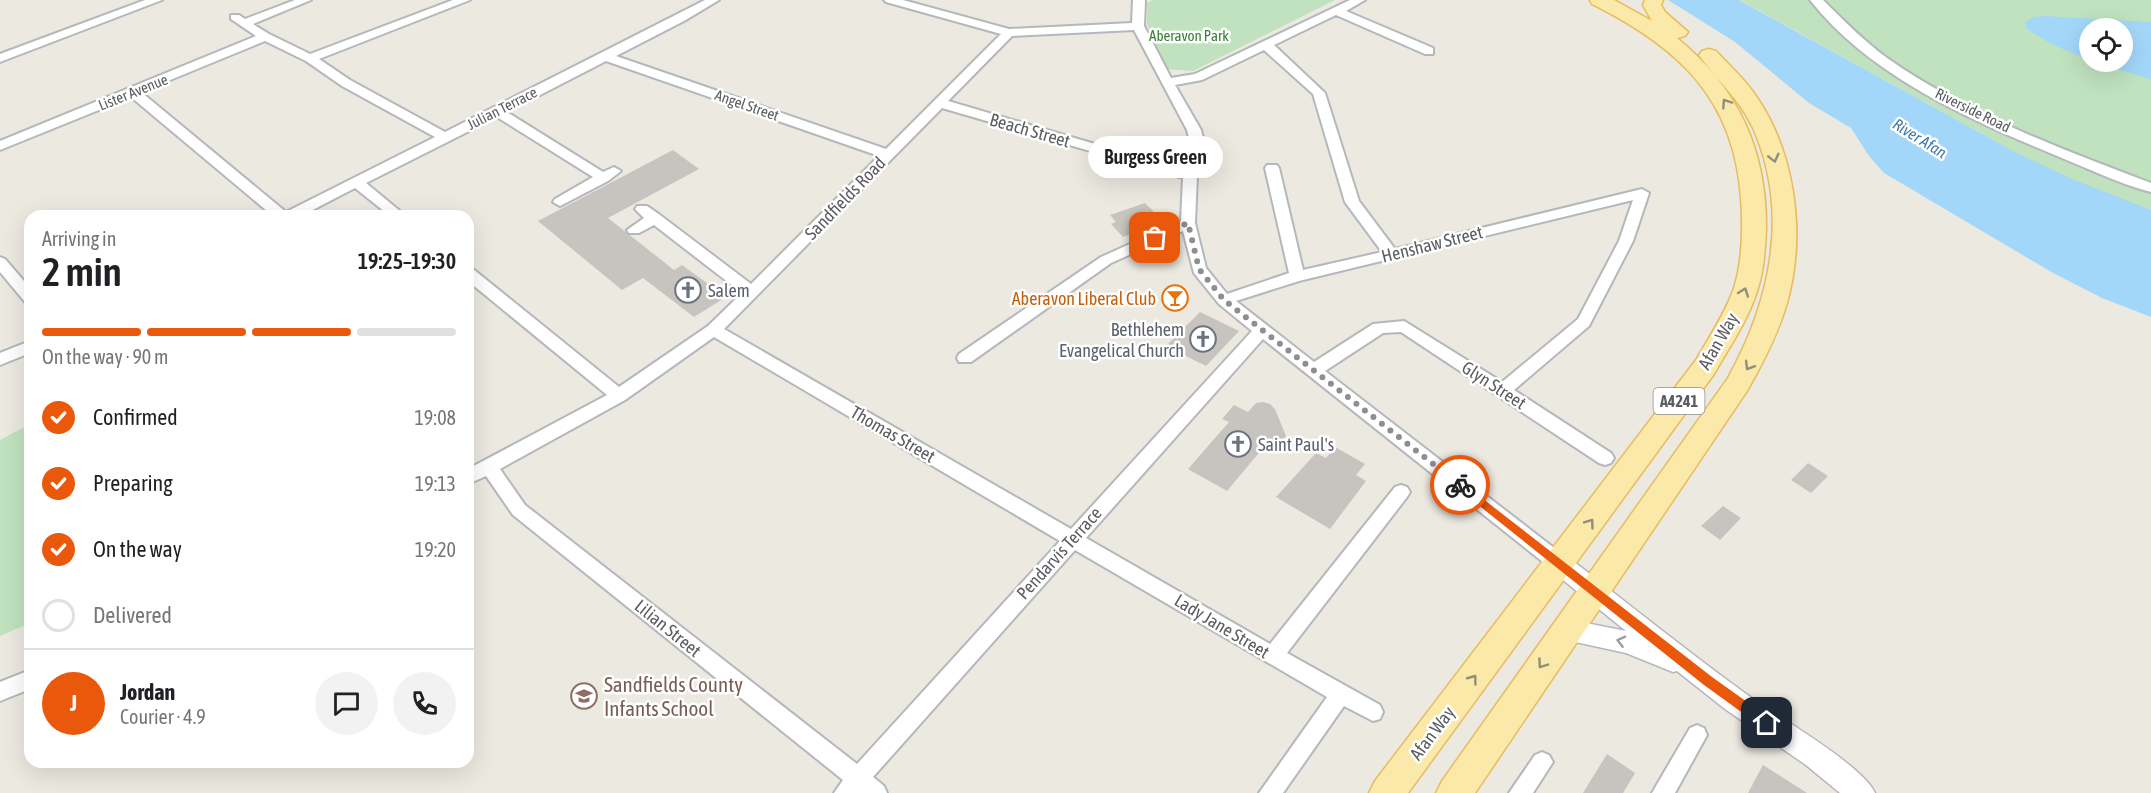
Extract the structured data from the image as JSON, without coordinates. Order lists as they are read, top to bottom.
{
  "streets": {
    "main road": ["Afan Way", "A4241"],
    "street": [
      "Lister Avenue",
      "Angel Street",
      "Julian Terrace",
      "Riverside Road",
      "Beach Street",
      "Sandfields Road",
      "Henshaw Street",
      "Glyn Street",
      "Thomas Street",
      "Pendarvis Terrace",
      "Lady Jane Street",
      "Lilian Street"
    ]
  },
  "crossings": [
    ["Angel Street", "Julian Terrace"],
    ["Angel Street", "Sandfields Road"],
    ["Beach Street", "Sandfields Road"],
    ["Sandfields Road", "Thomas Street"],
    ["Sandfields Road", "Lilian Street"],
    ["Henshaw Street", "Glyn Street"],
    ["Thomas Street", "Pendarvis Terrace"],
    ["Thomas Street", "Lady Jane Street"],
    ["Pendarvis Terrace", "Lady Jane Street"],
    ["Pendarvis Terrace", "Lilian Street"]
  ],
  "water": ["River Afan"],
  "parks": ["Aberavon Park"],
  "places": {
    "other": ["Burgess Green"],
    "church": ["Salem", "Bethlehem Evangelical Church", "Saint Paul's"],
    "bar": ["Aberavon Liberal Club"],
    "school or university": ["Sandfields County Infants School"]
  },
  "page": {
    "bubble": "Burgess Green",
    "heading": ["2 min", "Arriving in", "19:25–19:30"],
    "panel": ["Jordan", "Courier · 4.9"],
    "bar": "On the way · 90 m",
    "list": [
      ["Confirmed", "19:08"],
      ["Preparing", "19:13"],
      ["On the way", "19:20"],
      "Delivered"
    ],
    "round": "J"
  }
}
